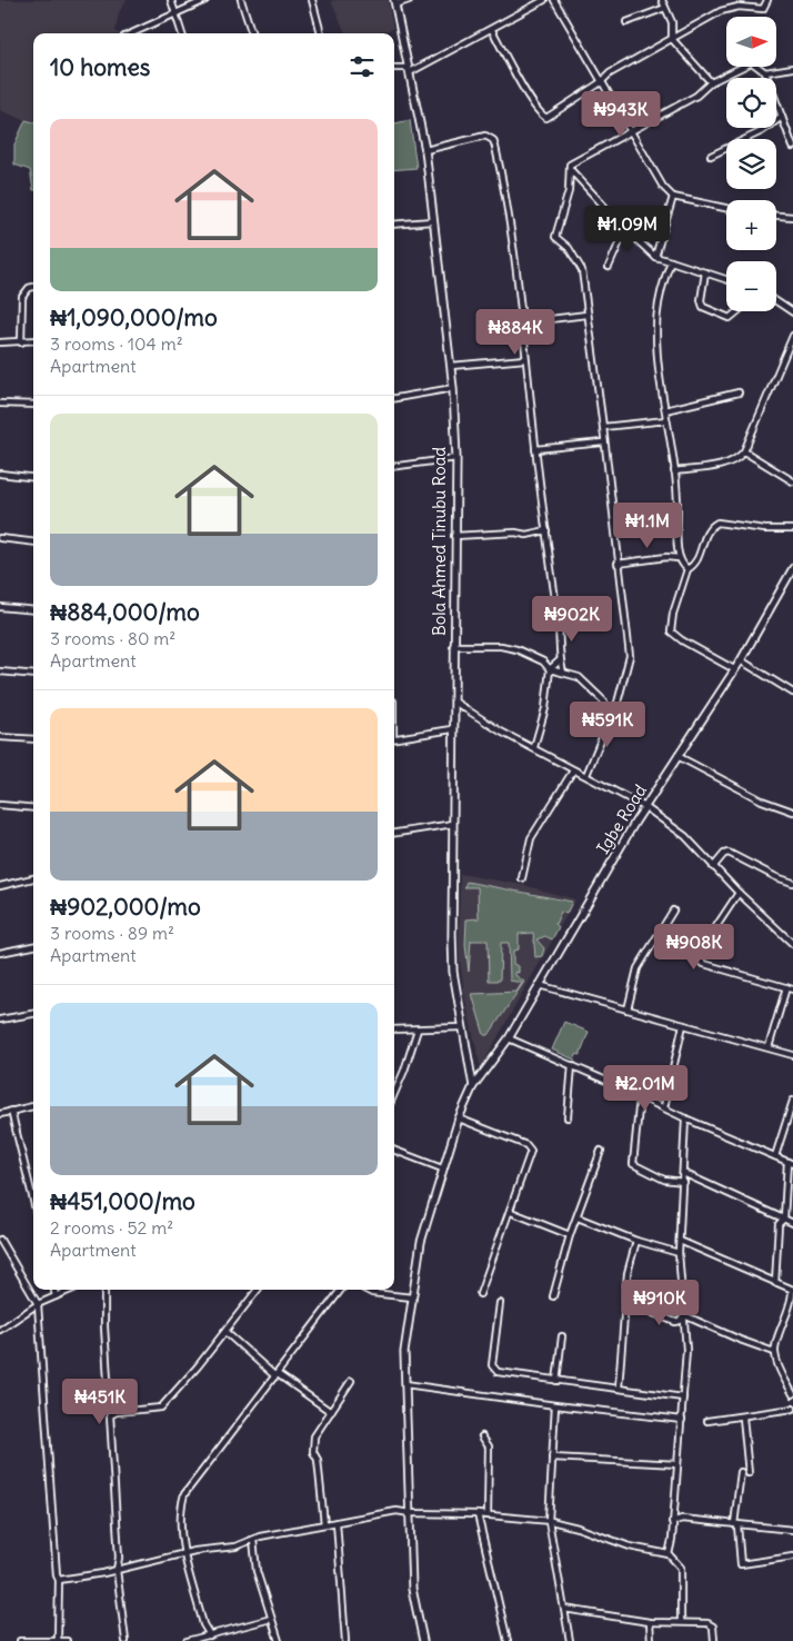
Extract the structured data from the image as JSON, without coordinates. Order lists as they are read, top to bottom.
{
  "streets": {
    "main road": ["Bola Ahmed Tinubu Road", "Igbe Road"]
  },
  "crossings": [
    ["Bola Ahmed Tinubu Road", "Igbe Road"]
  ],
  "north": "right",
  "page": {
    "map_buttons": ["+", "−"],
    "heading": "10 homes",
    "price": [
      "₦943K",
      "₦1.09M",
      "₦884K",
      "₦1.1M",
      "₦902K",
      "₦591K",
      "₦908K",
      "₦2.01M",
      "₦910K",
      "₦451K"
    ],
    "list": [
      {
        "name": "₦1,090,000/mo",
        "note": "3 rooms · 104 m² · Apartment"
      },
      {
        "name": "₦884,000/mo",
        "note": "3 rooms · 80 m² · Apartment"
      },
      {
        "name": "₦902,000/mo",
        "note": "3 rooms · 89 m² · Apartment"
      },
      {
        "name": "₦451,000/mo",
        "note": "2 rooms · 52 m² · Apartment"
      }
    ]
  }
}
